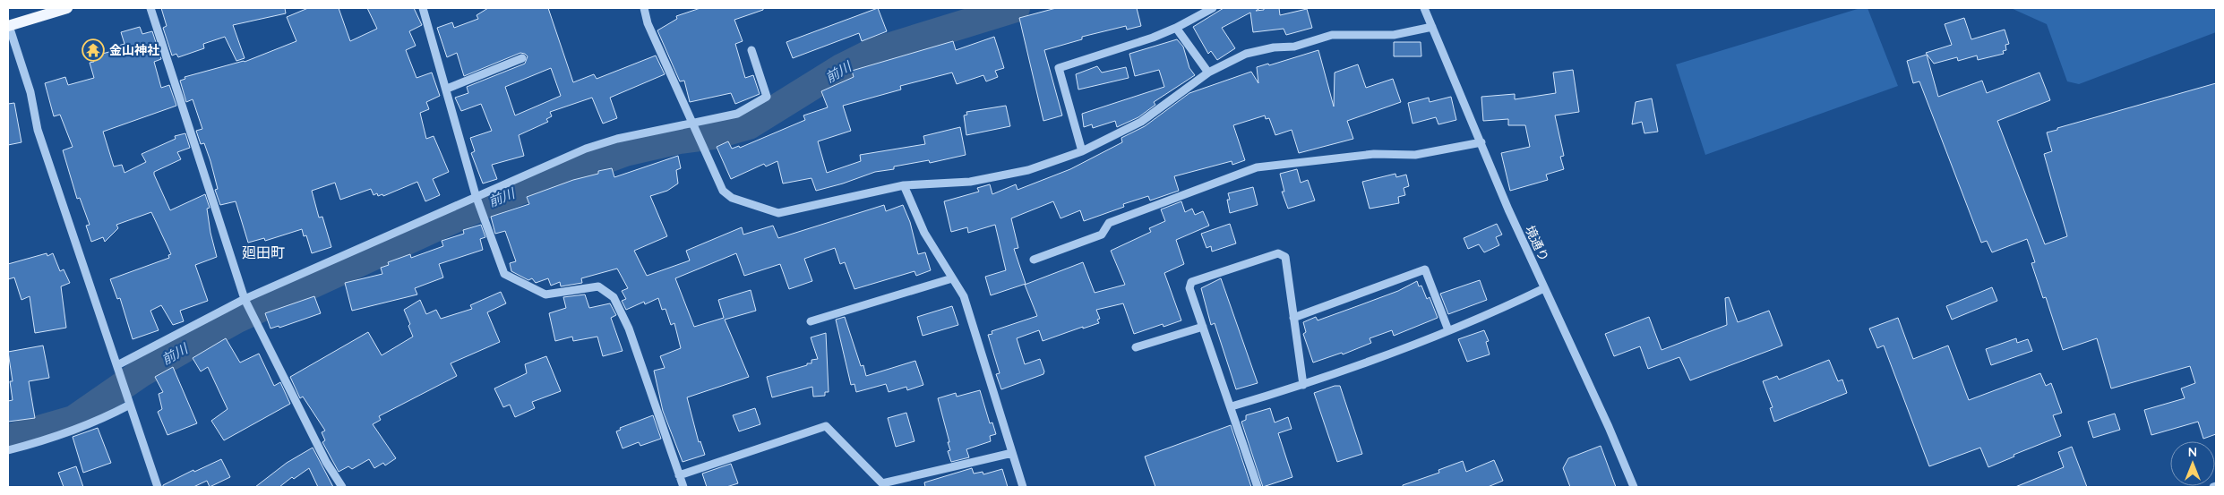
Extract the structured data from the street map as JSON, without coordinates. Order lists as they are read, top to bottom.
{
  "streets": {
    "street": ["境通り"]
  },
  "districts": ["廻田町"],
  "water": ["前川"],
  "places": {
    "temple": ["金山神社"]
  },
  "north": "top"
}
